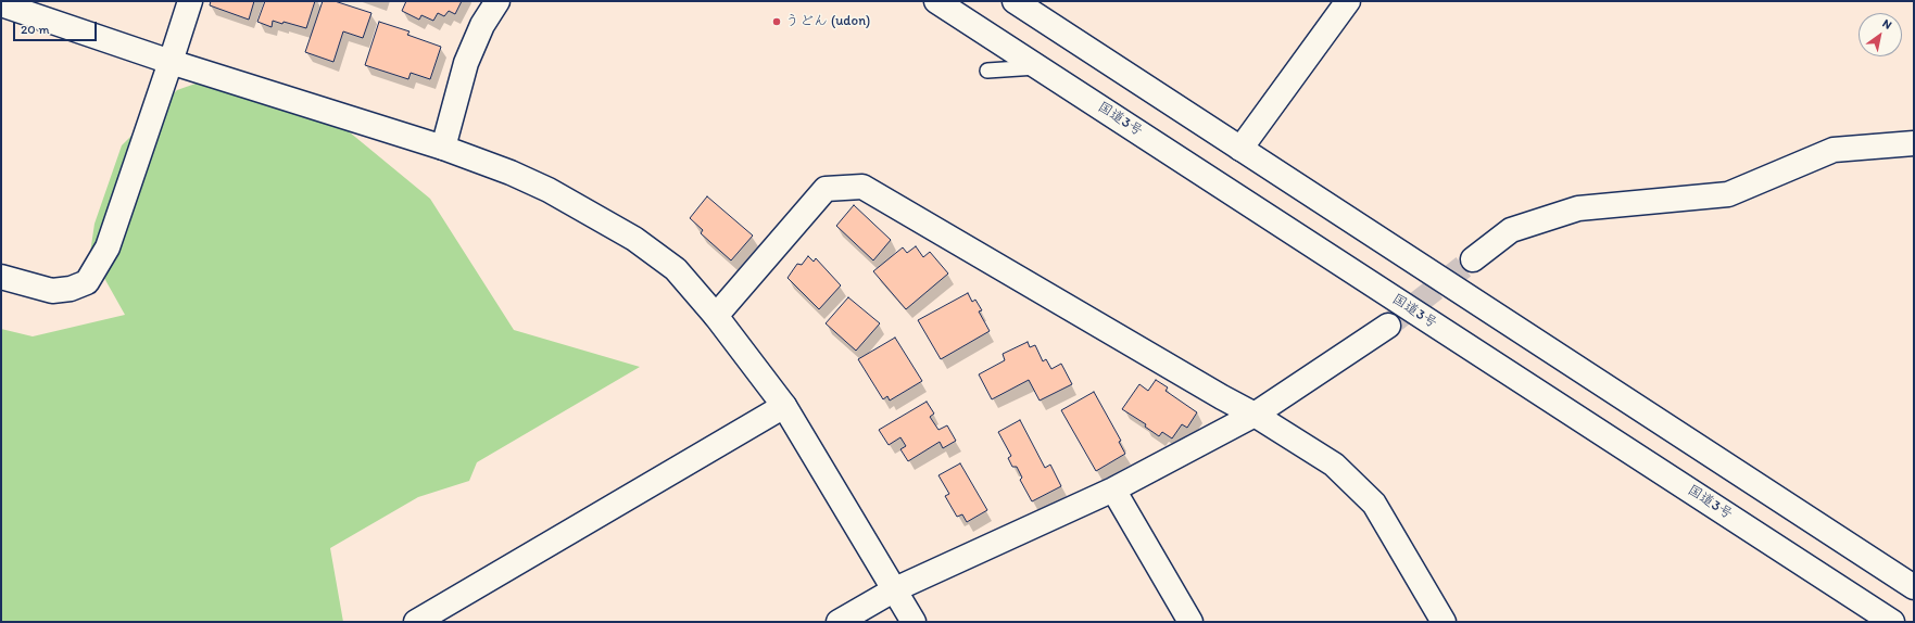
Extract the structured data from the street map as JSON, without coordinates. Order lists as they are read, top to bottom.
{
  "streets": {
    "main road": ["国道3号"]
  },
  "places": ["うどん (udon)"],
  "scale_bar": "20 m",
  "north": "top right"
}
